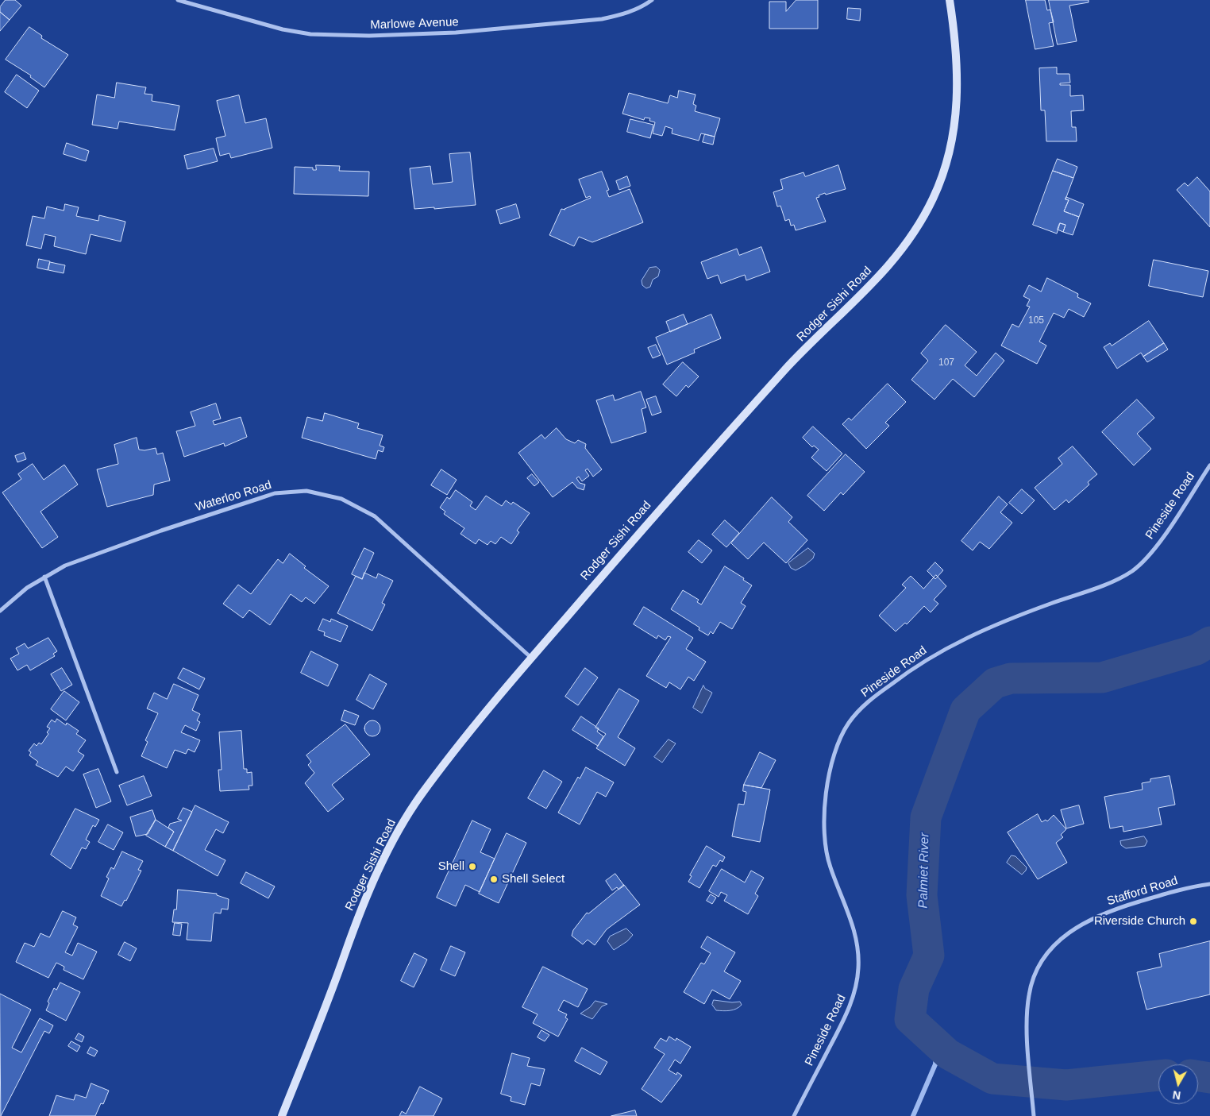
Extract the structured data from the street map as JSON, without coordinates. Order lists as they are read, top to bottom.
{
  "streets": {
    "main road": ["Rodger Sishi Road"],
    "street": [
      "Marlowe Avenue",
      "Waterloo Road",
      "Pineside Road",
      "Stafford Road"
    ]
  },
  "crossings": [
    ["Rodger Sishi Road", "Waterloo Road"]
  ],
  "water": ["Palmiet River"],
  "places": ["Shell", "Shell Select", "Riverside Church"],
  "house_numbers": ["105", "107"],
  "north": "bottom"
}
